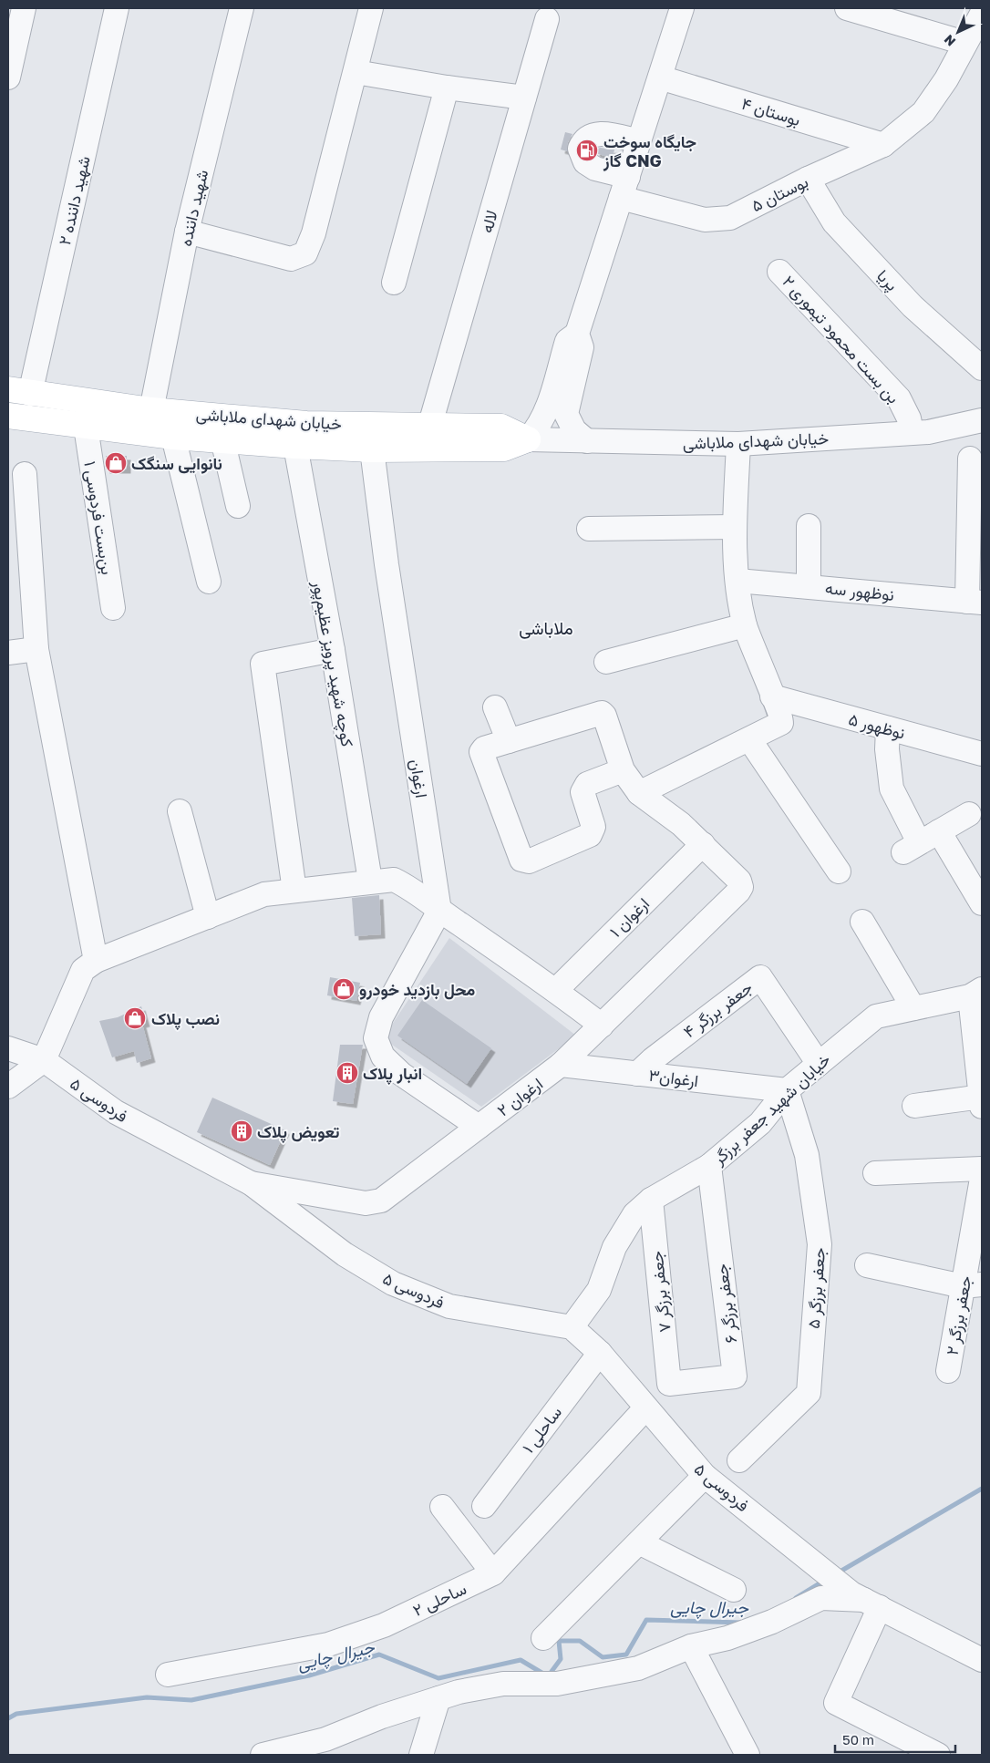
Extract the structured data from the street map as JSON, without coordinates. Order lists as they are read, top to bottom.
{
  "streets": {
    "main road": ["خیابان شهدای ملاباشی"],
    "street": [
      "بوستان ۴",
      "بوستان ۵",
      "شهید داننده ۲",
      "شهید داننده",
      "لاله",
      "پریا",
      "بن بست محمود تیموری ۲",
      "بن‌بست فردوسی ۱",
      "نوظهور سه",
      "کوچه شهید پرویز عظیم‌پور",
      "نوظهور ۵",
      "ارغوان",
      "ارغوان ۱",
      "جعفر برزگر ۴",
      "ارغوان۳",
      "ارغوان ۲",
      "فردوسی ۵",
      "خیابان شهید جعفر برزگر",
      "جعفر برزگر ۵",
      "جعفر برزگر ۷",
      "جعفر برزگر ۶",
      "جعفر برزگر ۲",
      "ساحلی ۱",
      "ساحلی ۲"
    ]
  },
  "crossings": [
    ["بوستان ۴", "بوستان ۵"],
    ["بوستان ۵", "پریا"],
    ["شهید داننده ۲", "خیابان شهدای ملاباشی"],
    ["شهید داننده", "خیابان شهدای ملاباشی"],
    ["لاله", "خیابان شهدای ملاباشی"],
    ["بن بست محمود تیموری ۲", "خیابان شهدای ملاباشی"],
    ["خیابان شهدای ملاباشی", "بن‌بست فردوسی ۱"],
    ["خیابان شهدای ملاباشی", "کوچه شهید پرویز عظیم‌پور"],
    ["خیابان شهدای ملاباشی", "ارغوان"],
    ["ارغوان ۱", "ارغوان ۲"],
    ["جعفر برزگر ۴", "ارغوان۳"],
    ["جعفر برزگر ۴", "خیابان شهید جعفر برزگر"],
    ["ارغوان۳", "ارغوان ۲"],
    ["ارغوان۳", "خیابان شهید جعفر برزگر"],
    ["ارغوان۳", "جعفر برزگر ۵"],
    ["ارغوان ۲", "فردوسی ۵"],
    ["فردوسی ۵", "خیابان شهید جعفر برزگر"],
    ["فردوسی ۵", "ساحلی ۱"],
    ["فردوسی ۵", "ساحلی ۲"],
    ["خیابان شهید جعفر برزگر", "جعفر برزگر ۵"],
    ["خیابان شهید جعفر برزگر", "جعفر برزگر ۷"],
    ["خیابان شهید جعفر برزگر", "جعفر برزگر ۶"],
    ["جعفر برزگر ۷", "جعفر برزگر ۶"]
  ],
  "districts": ["ملاباشی"],
  "water": ["جیرال چایی"],
  "places": {
    "fuel station": ["جایگاه سوخت گاز CNG"],
    "shop": ["نانوایی سنگک", "محل بازدید خودرو", "نصب پلاک"],
    "building": ["انبار پلاک", "تعویض پلاک"]
  },
  "scale_bar": "50 m",
  "north": "bottom left"
}
